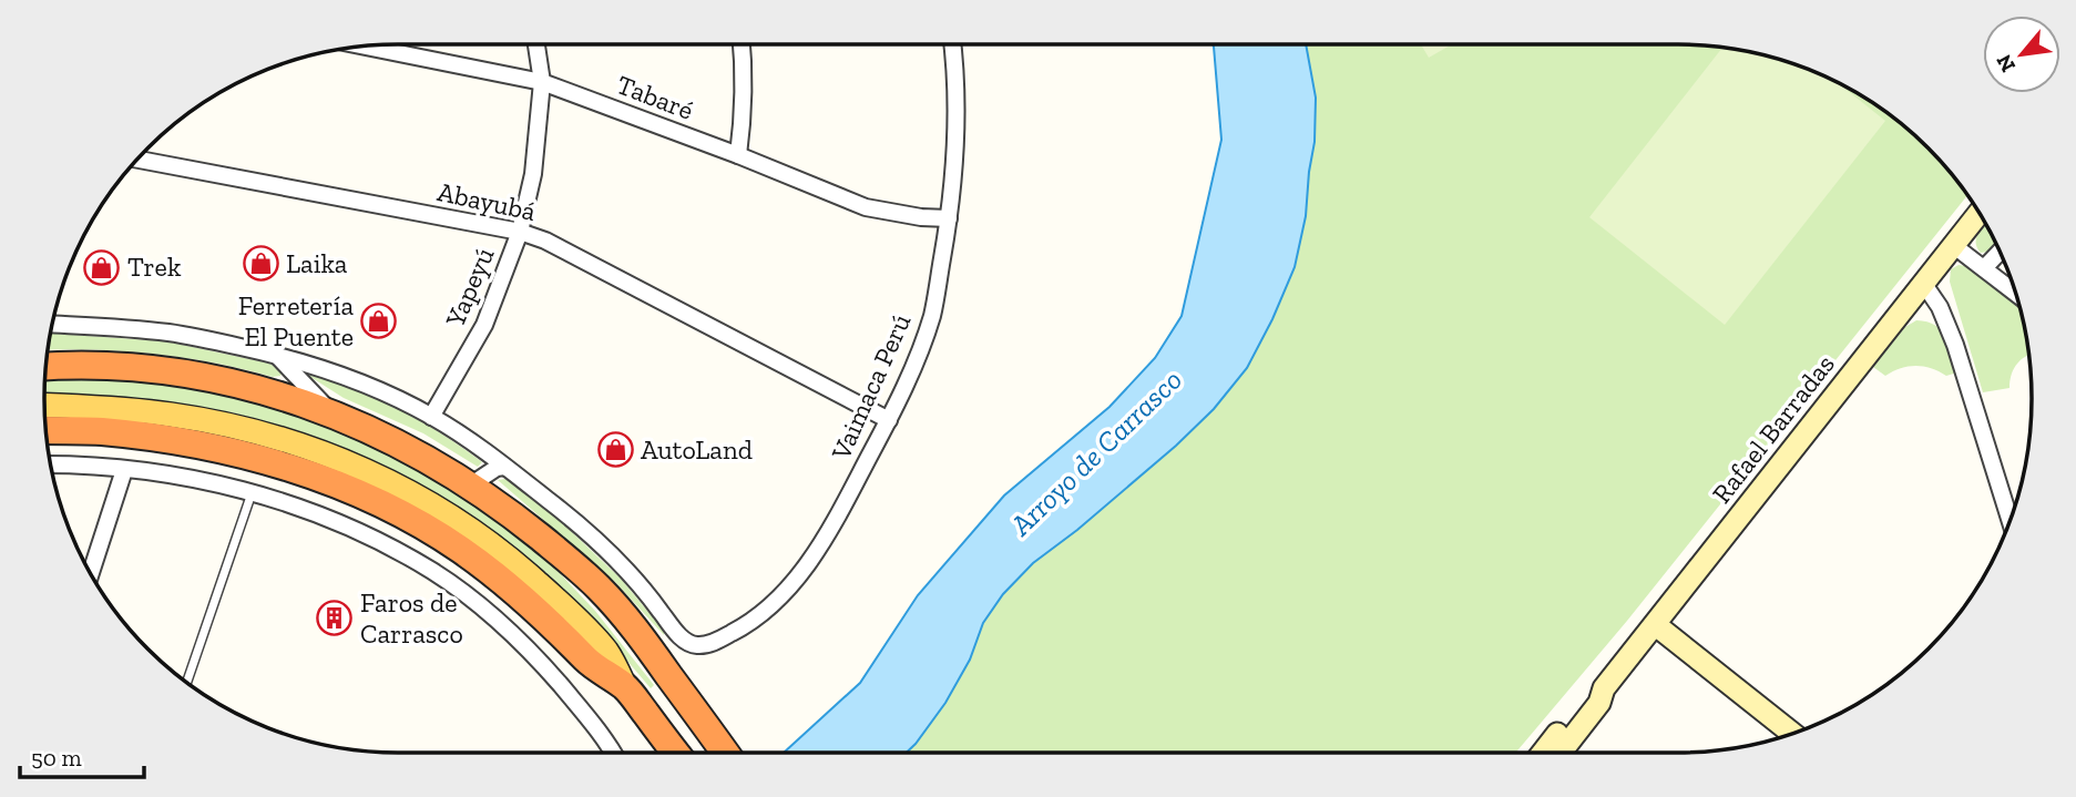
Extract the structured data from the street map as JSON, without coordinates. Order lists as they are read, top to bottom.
{
  "streets": {
    "main road": ["Rafael Barradas"],
    "street": [
      "Tabaré",
      "Abayubá",
      "Yapeyú",
      "Vaimaca Perú"
    ]
  },
  "crossings": [
    ["Tabaré", "Yapeyú"],
    ["Tabaré", "Vaimaca Perú"],
    ["Abayubá", "Yapeyú"],
    ["Abayubá", "Vaimaca Perú"]
  ],
  "water": ["Arroyo de Carrasco"],
  "places": {
    "shop": [
      "Laika",
      "Trek",
      "Ferretería El Puente",
      "AutoLand"
    ],
    "building": ["Faros de Carrasco"]
  },
  "scale_bar": "50 m",
  "north": "bottom left"
}
